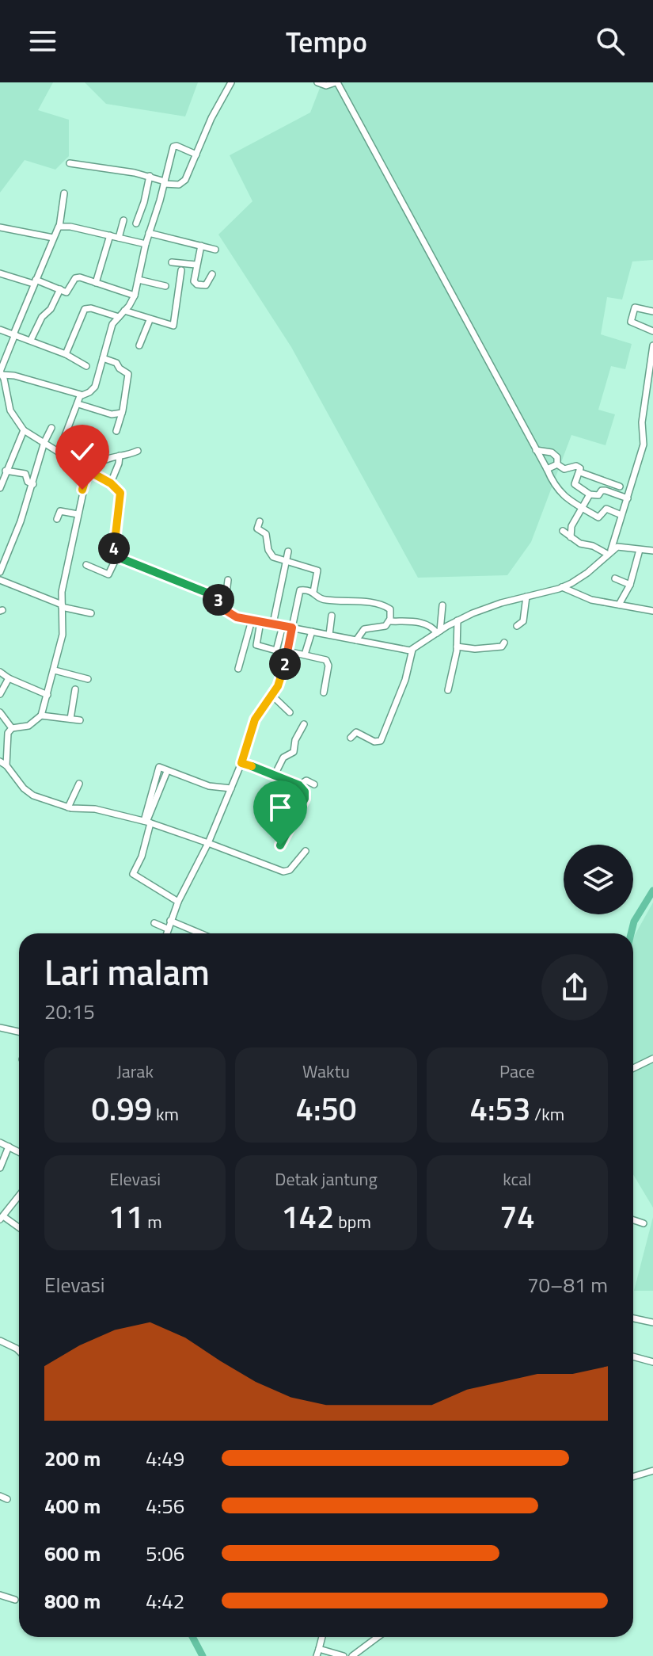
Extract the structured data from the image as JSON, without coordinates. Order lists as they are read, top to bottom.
{
  "page": {
    "header": "Tempo",
    "pins": ["4", "3", "2"],
    "heading": ["Lari malam", "20:15"],
    "stats": [
      ["Jarak", "0.99 km"],
      ["Waktu", "4:50"],
      ["Pace", "4:53 /km"],
      ["Elevasi", "11 m"],
      ["Detak jantung", "142 bpm"],
      ["kcal", "74"]
    ],
    "chart": ["Elevasi", "70–81 m"],
    "list": [
      {
        "name": "200 m",
        "note": "4:49"
      },
      {
        "name": "400 m",
        "note": "4:56"
      },
      {
        "name": "600 m",
        "note": "5:06"
      },
      {
        "name": "800 m",
        "note": "4:42"
      }
    ]
  }
}
